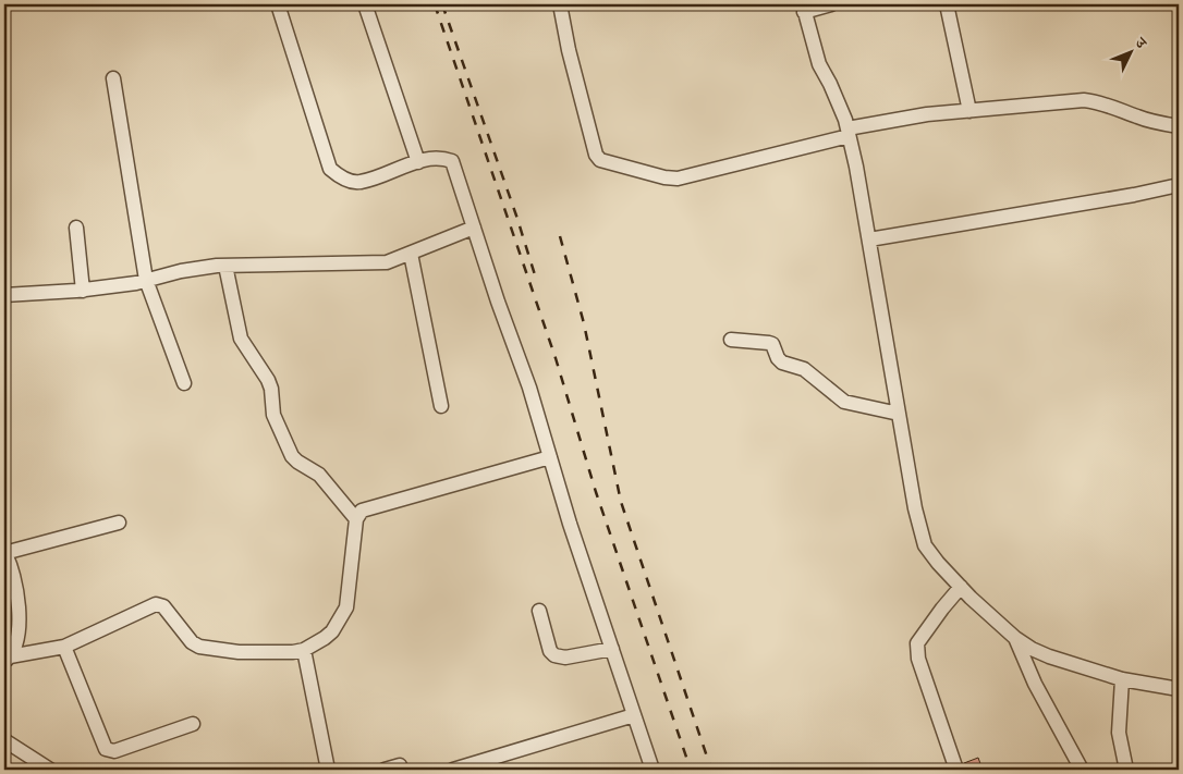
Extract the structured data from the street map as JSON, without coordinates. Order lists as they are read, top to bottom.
{
  "north": "top right"
}
